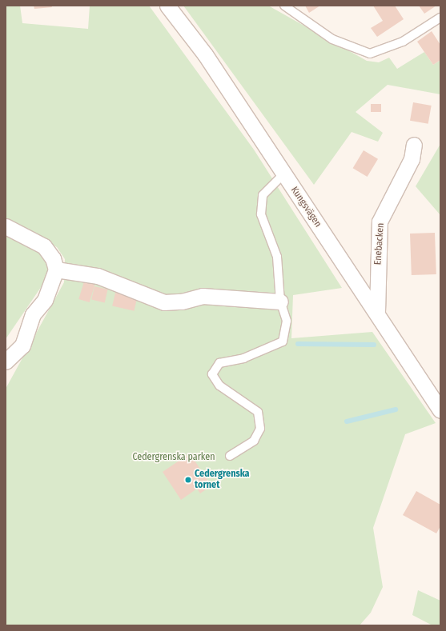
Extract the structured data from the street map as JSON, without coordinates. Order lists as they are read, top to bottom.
{
  "streets": {
    "street": ["Kungsvägen", "Enebacken"]
  },
  "crossings": [
    ["Kungsvägen", "Enebacken"]
  ],
  "parks": ["Cedergrenska parken"],
  "places": ["Cedergrenska tornet"]
}
